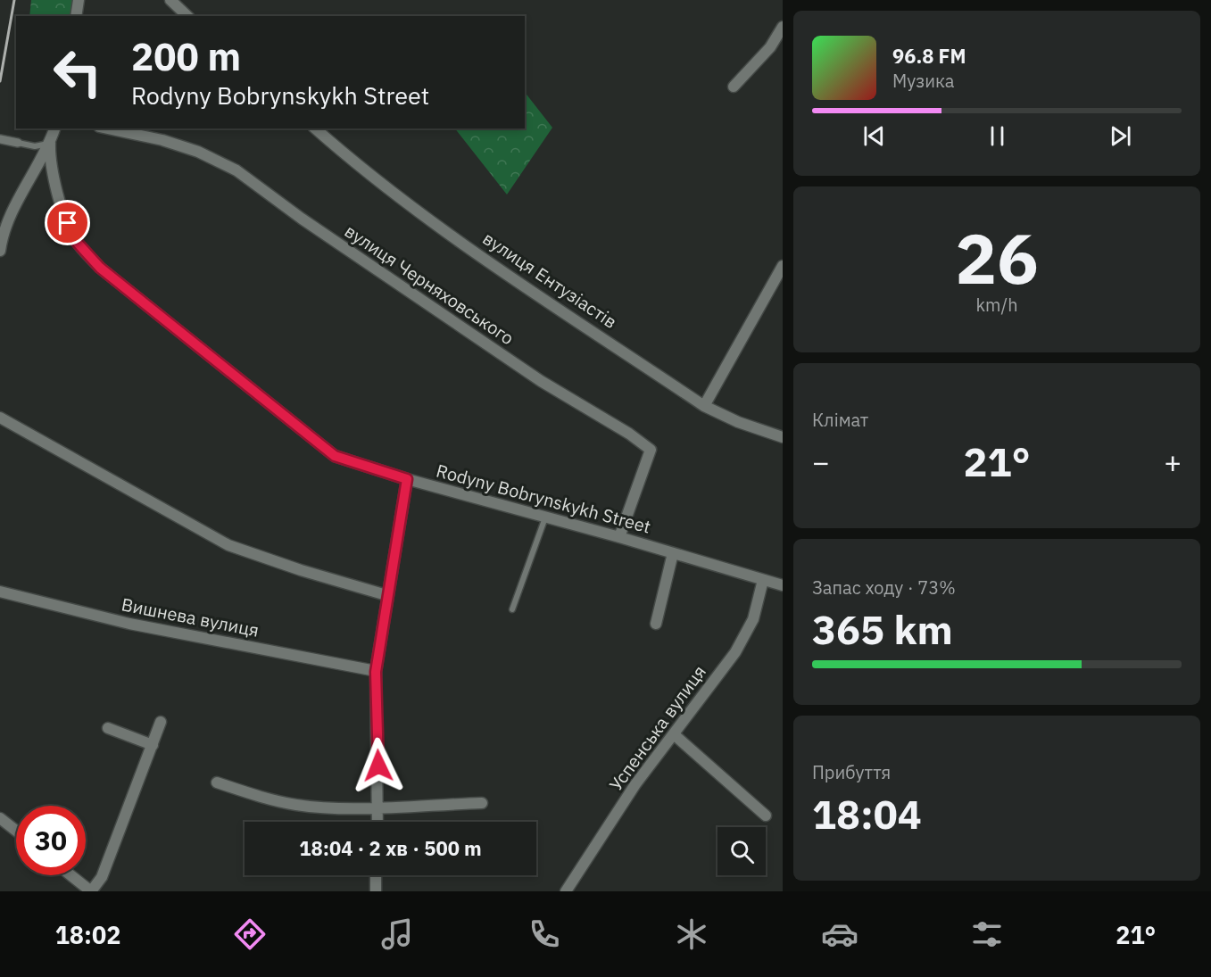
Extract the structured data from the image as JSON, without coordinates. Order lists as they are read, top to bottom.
{
  "streets": {
    "street": [
      "вулиця Ентузіастів",
      "вулиця Черняховського",
      "Rodyny Bobrynskykh Street",
      "Вишнева вулиця",
      "Успенська вулиця"
    ]
  },
  "crossings": [
    ["вулиця Черняховського", "Rodyny Bobrynskykh Street"],
    ["Rodyny Bobrynskykh Street", "Успенська вулиця"]
  ],
  "page": {
    "turn": ["200 m", "Rodyny Bobrynskykh Street"],
    "song": ["96.8 FM", "Музика"],
    "tile": [
      ["26", "km/h"],
      "Клімат",
      ["Запас ходу · 73%", "365 km"],
      ["Прибуття", "18:04"]
    ],
    "heat": ["−", "21°", "+"],
    "limit": "30",
    "trip": "18:04 · 2 хв · 500 m",
    "tabs": ["18:02", "21°"]
  }
}
